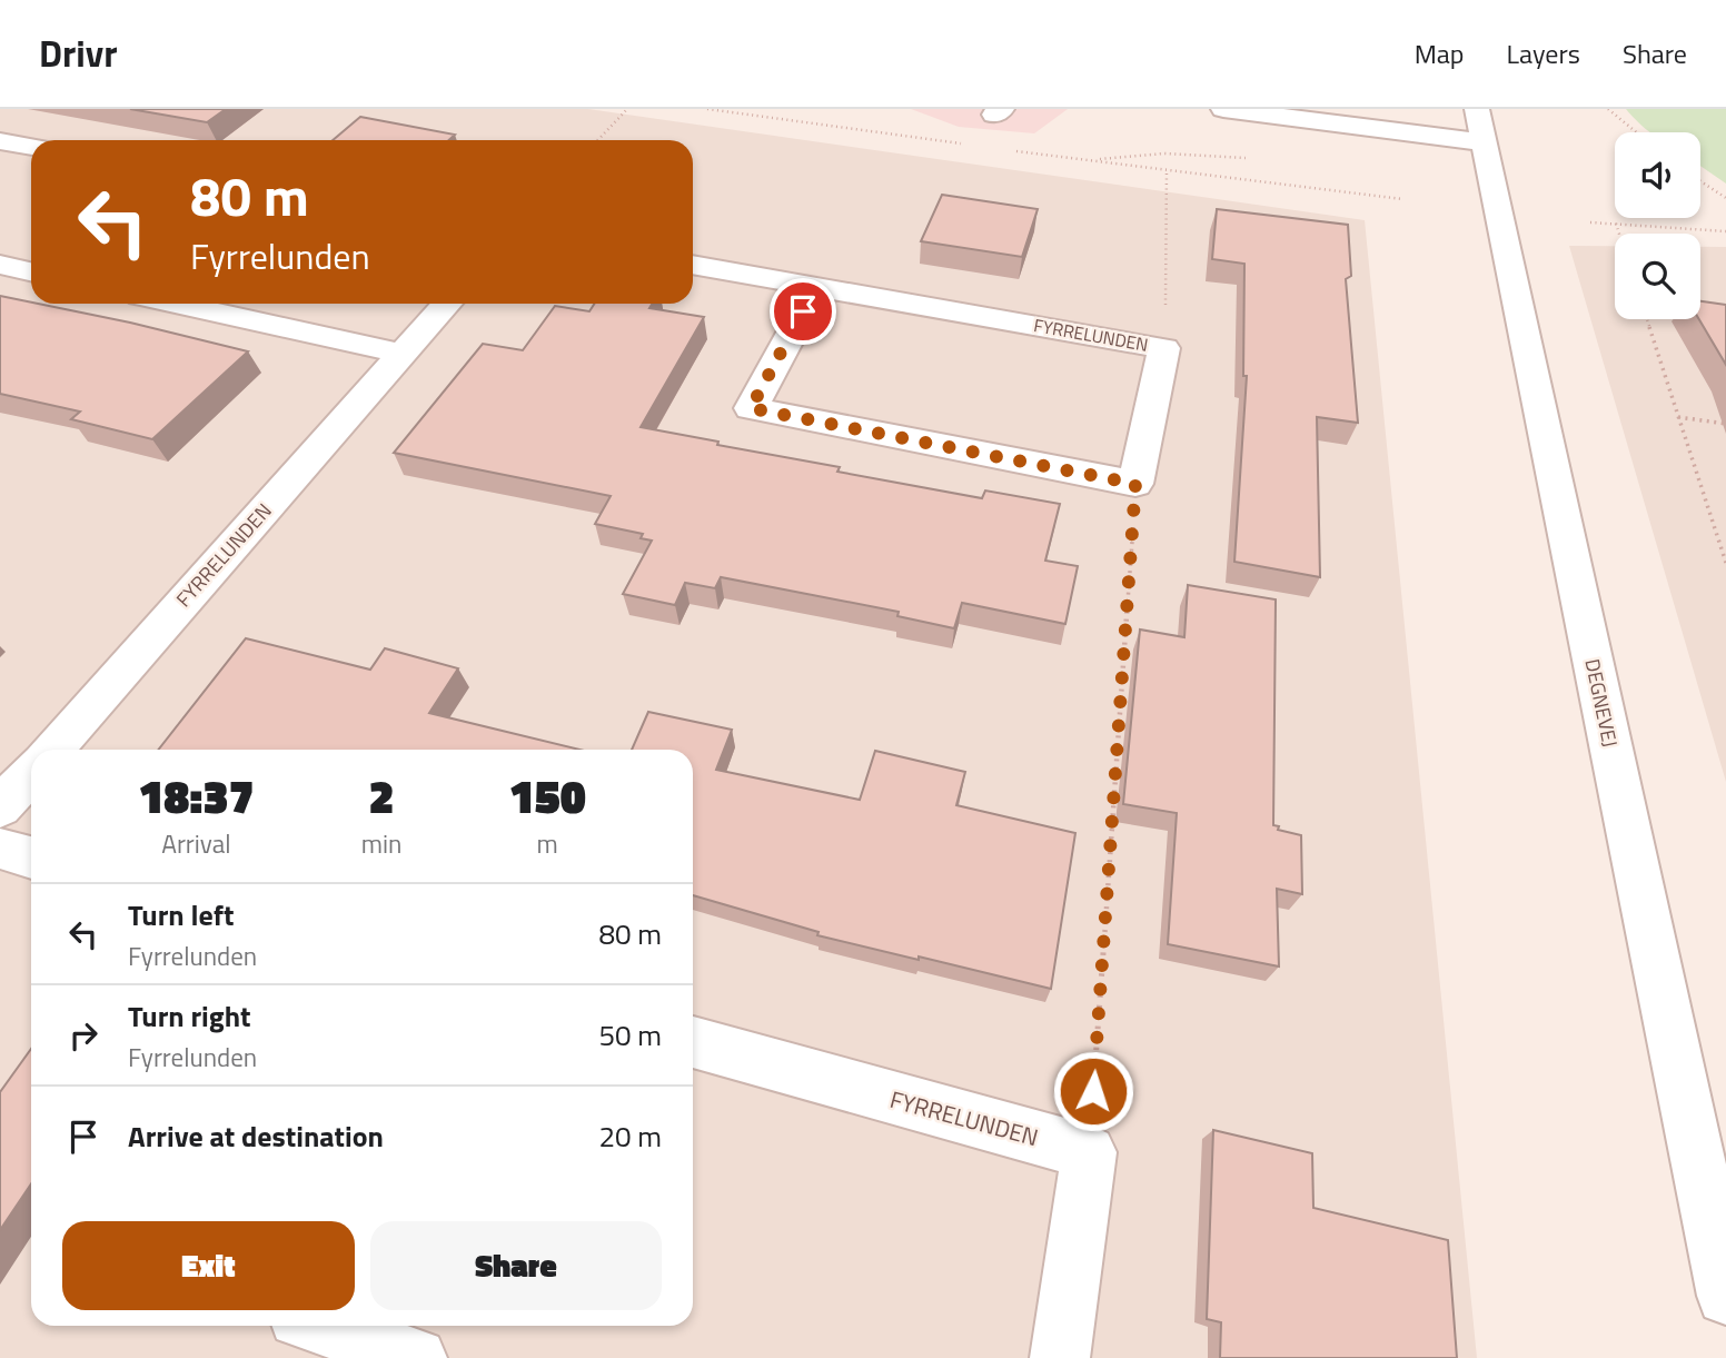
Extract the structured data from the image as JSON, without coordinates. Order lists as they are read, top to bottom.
{
  "streets": {
    "street": ["FYRRELUNDEN", "DEGNEVEJ"]
  },
  "page": {
    "header": "Drivr",
    "nav": ["Map", "Layers", "Share"],
    "turn": ["80 m", "Fyrrelunden"],
    "eta": [
      "18:37",
      "Arrival",
      "2",
      "min",
      "150",
      "m"
    ],
    "list": [
      {
        "name": "Turn left",
        "note": "Fyrrelunden",
        "value": "80 m"
      },
      {
        "name": "Turn right",
        "note": "Fyrrelunden",
        "value": "50 m"
      },
      {
        "name": "Arrive at destination",
        "value": "20 m"
      }
    ],
    "buttons": ["Exit", "Share"]
  }
}
